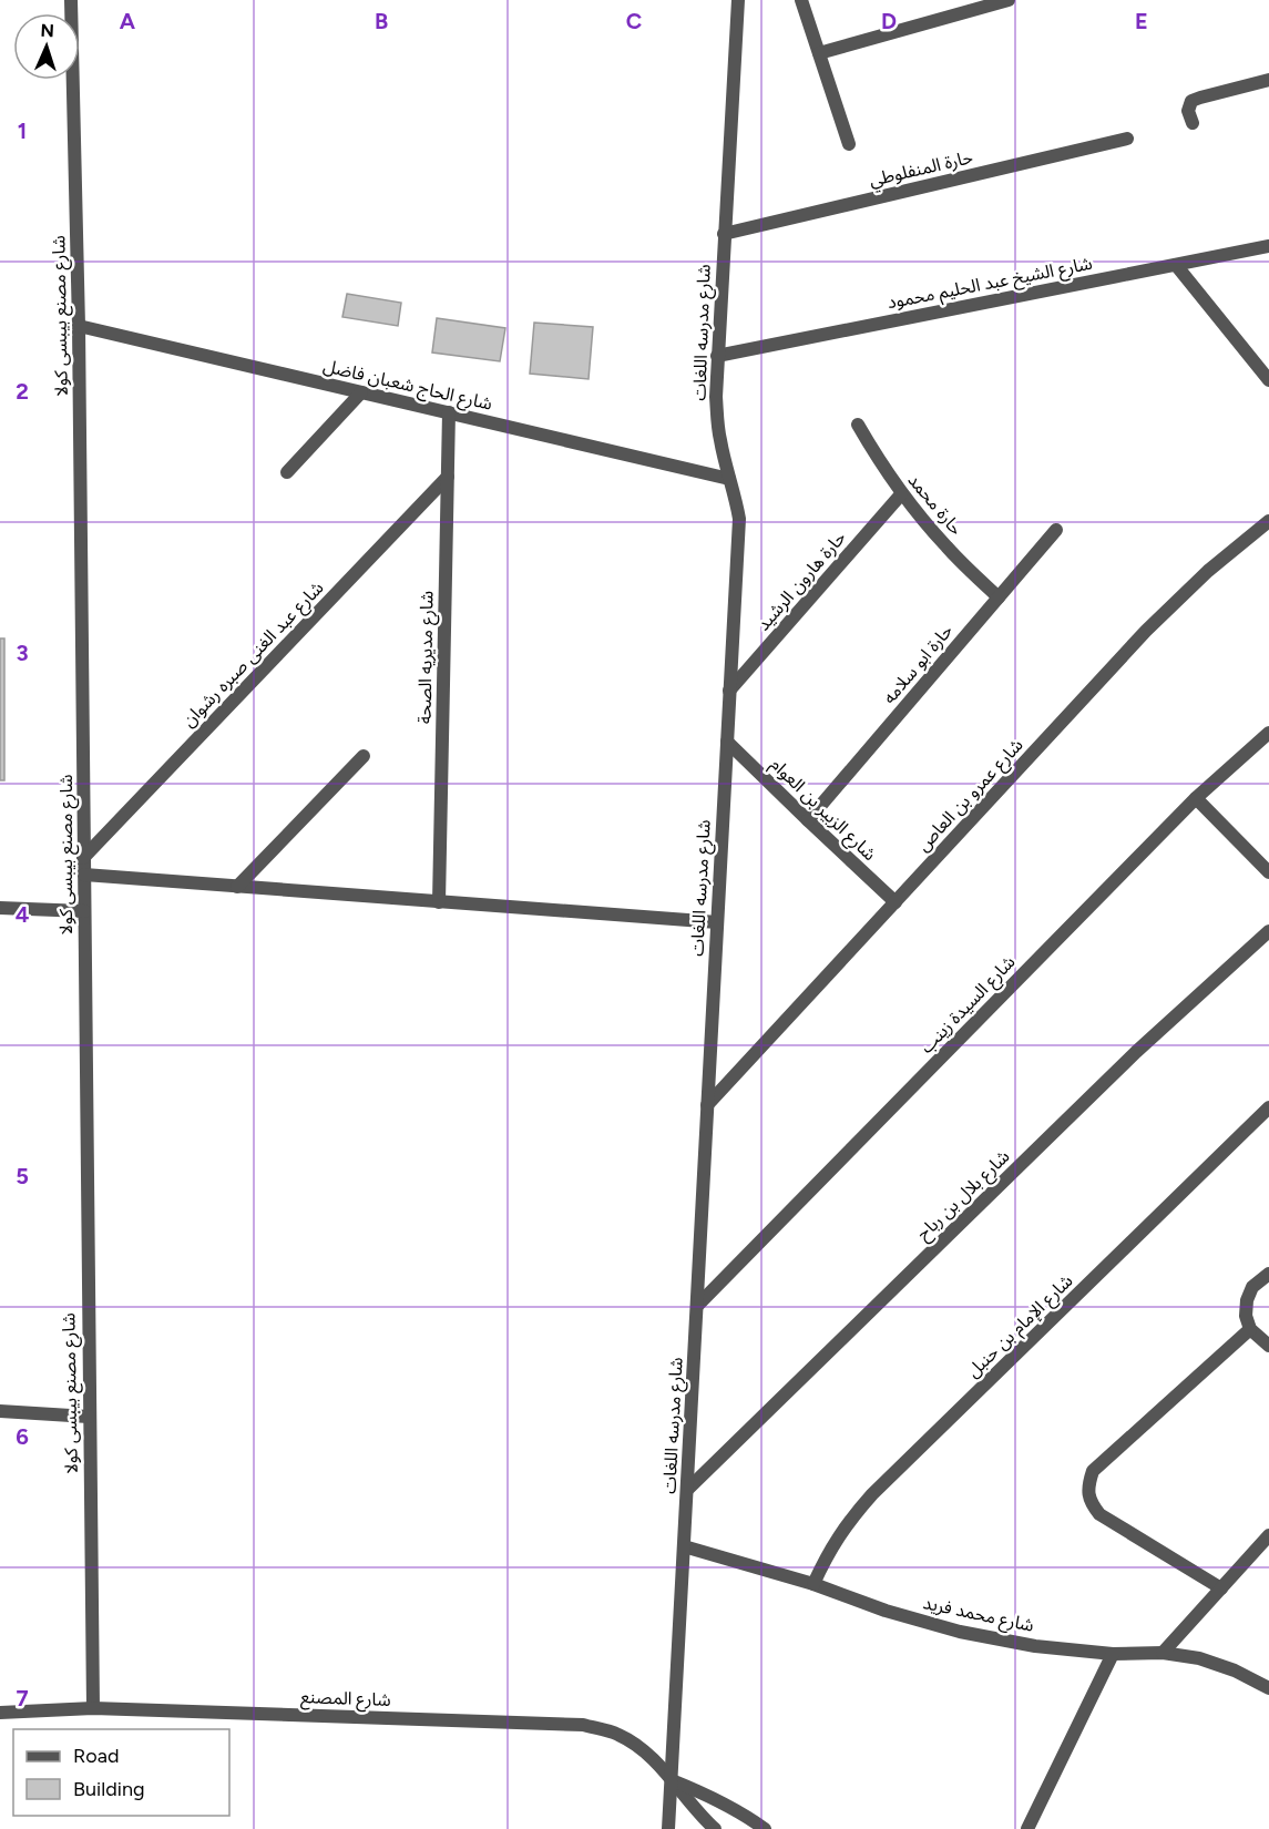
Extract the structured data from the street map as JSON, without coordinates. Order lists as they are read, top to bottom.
{
  "streets": {
    "street": [
      "حارة المنفلوطي",
      "شارع الشيخ عبد الحليم محمود",
      "شارع مصنع بيبسى كولا",
      "شارع مدرسه اللغات",
      "شارع الحاج شعبان فاضل",
      "حارة محمد",
      "حارة هارون الرشيد",
      "شارع عبد الغنى صبره رشوان",
      "شارع مديريه الصحة",
      "حارة ابو سلامه",
      "شارع عمرو بن العاص",
      "شارع الزبير بن العوام",
      "شارع السيدة زينب",
      "شارع بلال بن رباح",
      "شارع الإمام بن حنبل",
      "شارع محمد فريد",
      "شارع المصنع"
    ]
  },
  "crossings": [
    ["حارة المنفلوطي", "شارع مدرسه اللغات"],
    ["شارع الشيخ عبد الحليم محمود", "شارع مدرسه اللغات"],
    ["شارع مصنع بيبسى كولا", "شارع الحاج شعبان فاضل"],
    ["شارع مصنع بيبسى كولا", "شارع عبد الغنى صبره رشوان"],
    ["شارع مصنع بيبسى كولا", "شارع المصنع"],
    ["شارع مدرسه اللغات", "شارع الحاج شعبان فاضل"],
    ["شارع مدرسه اللغات", "حارة هارون الرشيد"],
    ["شارع مدرسه اللغات", "شارع عمرو بن العاص"],
    ["شارع مدرسه اللغات", "شارع الزبير بن العوام"],
    ["شارع مدرسه اللغات", "شارع السيدة زينب"],
    ["شارع مدرسه اللغات", "شارع بلال بن رباح"],
    ["شارع مدرسه اللغات", "شارع محمد فريد"],
    ["شارع مدرسه اللغات", "شارع المصنع"],
    ["شارع الحاج شعبان فاضل", "شارع مديريه الصحة"],
    ["حارة محمد", "حارة هارون الرشيد"],
    ["حارة محمد", "حارة ابو سلامه"],
    ["شارع عبد الغنى صبره رشوان", "شارع مديريه الصحة"],
    ["حارة ابو سلامه", "شارع الزبير بن العوام"],
    ["شارع عمرو بن العاص", "شارع الزبير بن العوام"],
    ["شارع الإمام بن حنبل", "شارع محمد فريد"]
  ],
  "legend": ["Road", "Building"],
  "north": "top",
  "grid": {
    "columns": [
      "A",
      "B",
      "C",
      "D",
      "E"
    ],
    "rows": [
      "1",
      "2",
      "3",
      "4",
      "5",
      "6",
      "7"
    ]
  }
}
